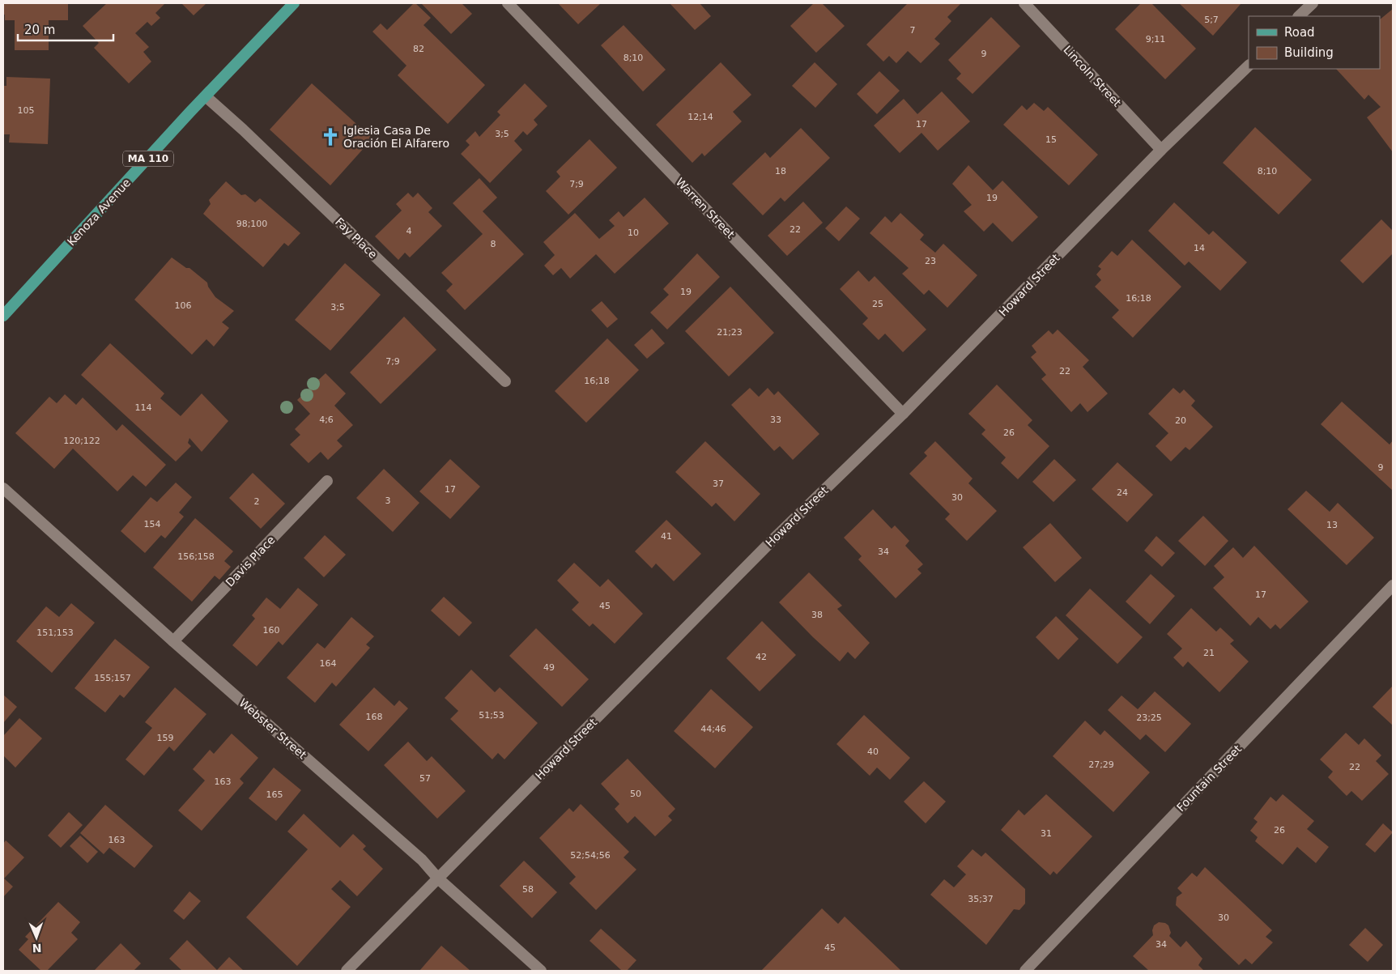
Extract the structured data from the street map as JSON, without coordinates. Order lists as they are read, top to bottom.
{
  "streets": {
    "main road": ["MA 110", "Kenoza Avenue"],
    "street": [
      "Lincoln Street",
      "Warren Street",
      "Fay Place",
      "Howard Street",
      "Davis Place",
      "Webster Street",
      "Fountain Street"
    ]
  },
  "crossings": [
    ["Lincoln Street", "Howard Street"],
    ["Warren Street", "Howard Street"],
    ["Kenoza Avenue", "Fay Place"],
    ["Howard Street", "Webster Street"],
    ["Davis Place", "Webster Street"]
  ],
  "places": {
    "church": ["Iglesia Casa De Oración El Alfarero"]
  },
  "house_numbers": [
    "5;7",
    "7",
    "9;11",
    "82",
    "9",
    "8;10",
    "105",
    "12;14",
    "17",
    "3;5",
    "15",
    "18",
    "8;10",
    "7;9",
    "19",
    "98;100",
    "22",
    "4",
    "10",
    "8",
    "14",
    "23",
    "19",
    "16;18",
    "25",
    "106",
    "3;5",
    "21;23",
    "7;9",
    "22",
    "16;18",
    "114",
    "4;6",
    "33",
    "20",
    "26",
    "120;122",
    "9",
    "37",
    "17",
    "24",
    "30",
    "3",
    "2",
    "154",
    "13",
    "41",
    "34",
    "156;158",
    "17",
    "45",
    "38",
    "160",
    "151;153",
    "21",
    "42",
    "164",
    "49",
    "155;157",
    "51;53",
    "168",
    "23;25",
    "44;46",
    "159",
    "40",
    "27;29",
    "22",
    "57",
    "163",
    "50",
    "165",
    "26",
    "31",
    "163",
    "52;54;56",
    "58",
    "35;37",
    "30",
    "34",
    "45"
  ],
  "legend": ["Road", "Building"],
  "scale_bar": "20 m",
  "north": "bottom"
}
